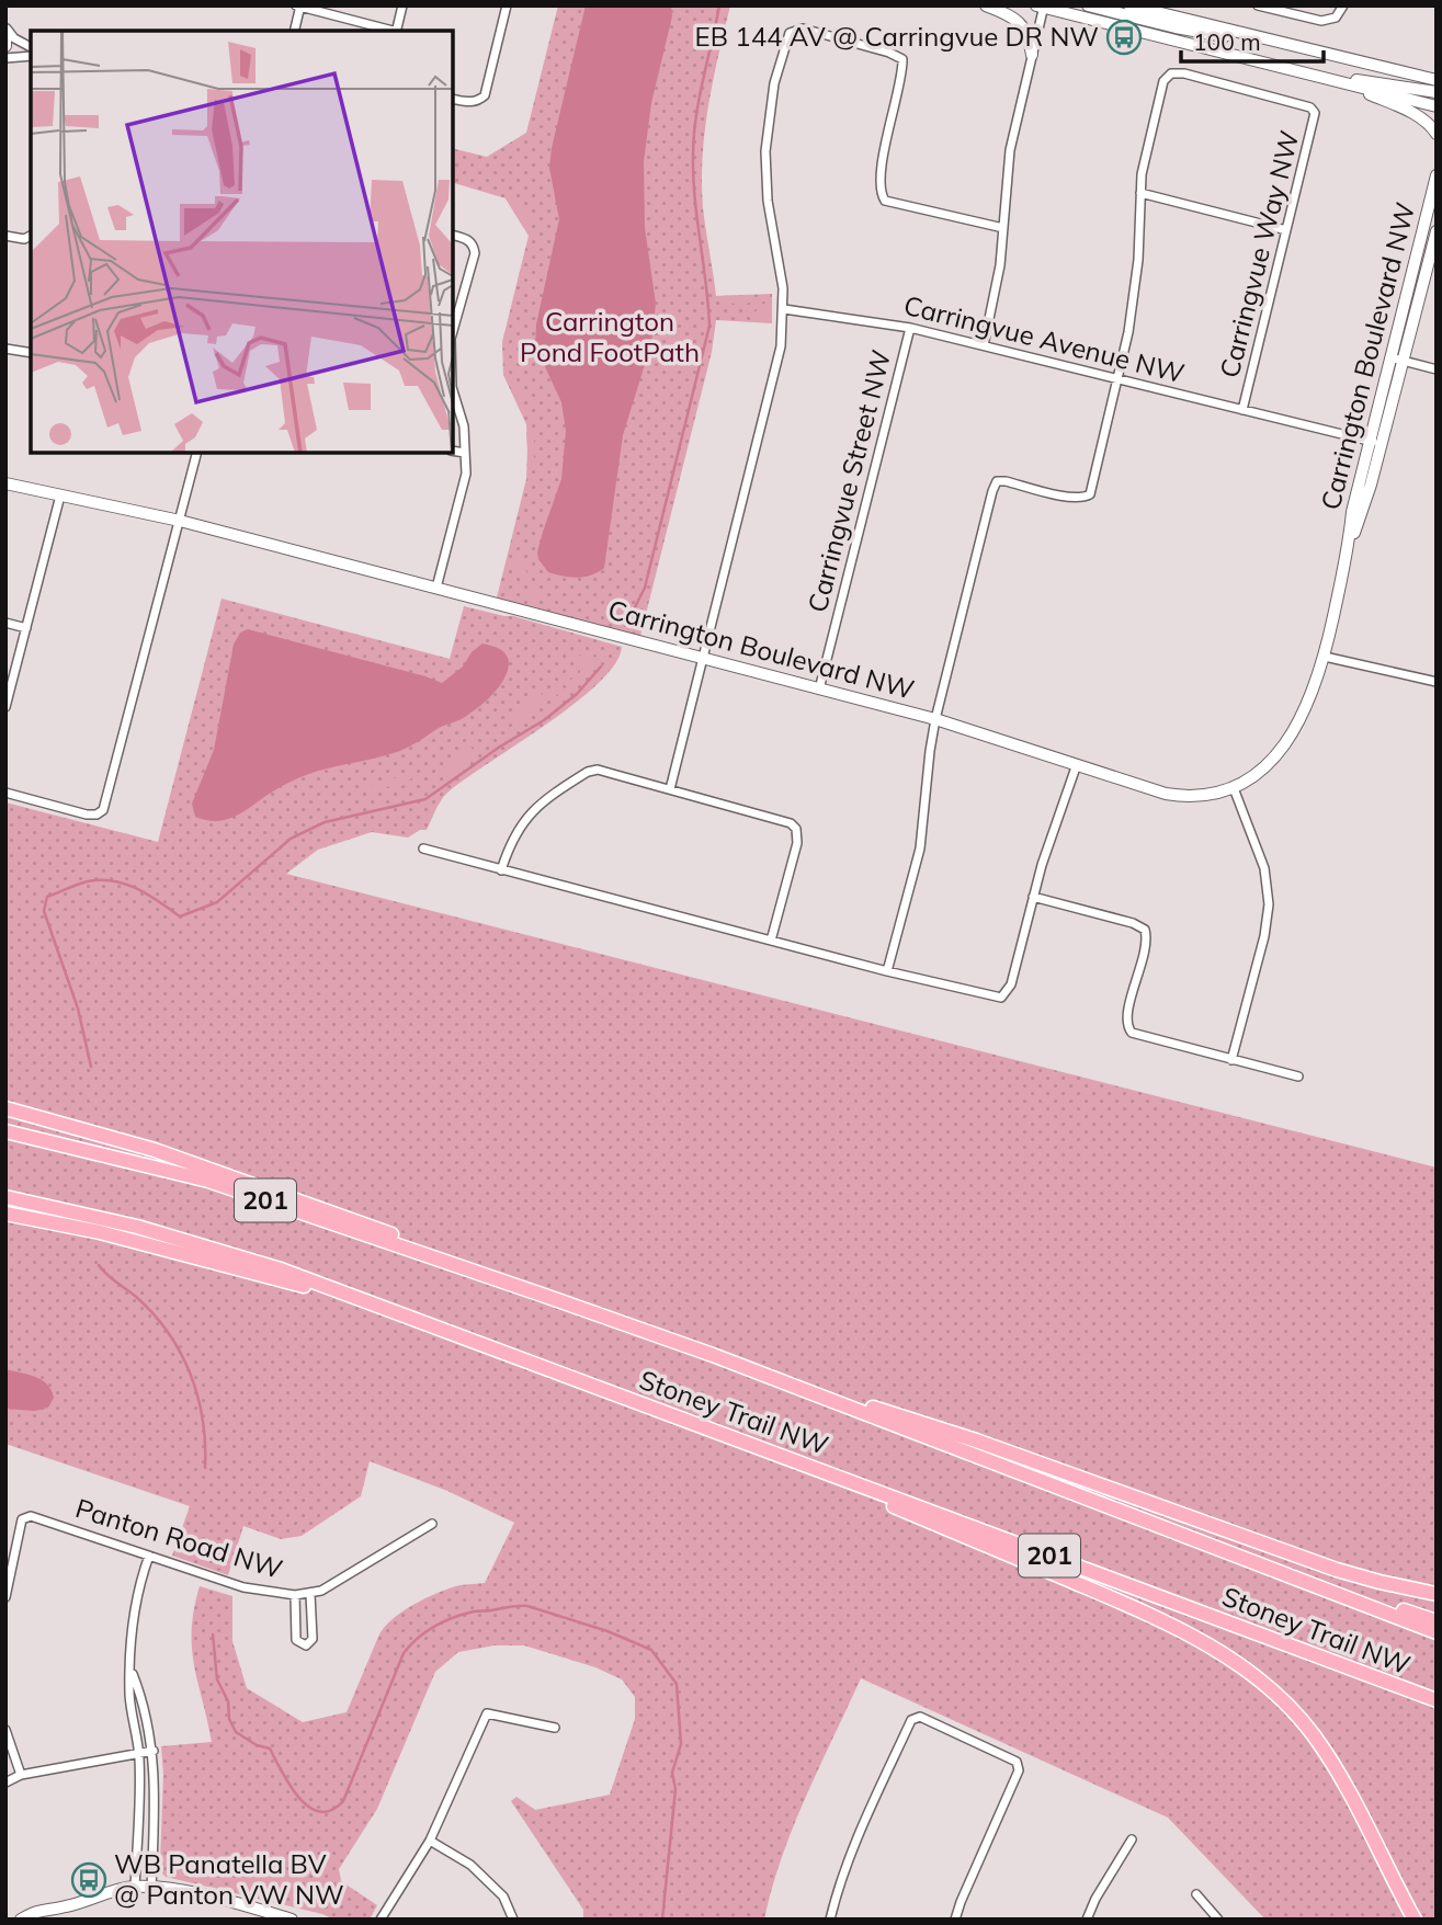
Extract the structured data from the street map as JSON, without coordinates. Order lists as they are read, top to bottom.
{
  "streets": {
    "highway": ["201", "Stoney Trail NW"],
    "street": [
      "Carringvue Way NW",
      "Carringvue Avenue NW",
      "Carrington Boulevard NW",
      "Carringvue Street NW",
      "Panton Road NW"
    ]
  },
  "crossings": [
    ["Carringvue Way NW", "Carringvue Avenue NW"],
    ["Carringvue Way NW", "Carrington Boulevard NW"],
    ["Carringvue Avenue NW", "Carrington Boulevard NW"],
    ["Carringvue Avenue NW", "Carringvue Street NW"],
    ["Carrington Boulevard NW", "Carringvue Street NW"]
  ],
  "parks": ["Carrington Pond FootPath"],
  "places": {
    "bus stop": ["EB 144 AV @ Carringvue DR NW", "WB Panatella BV @ Panton VW NW"]
  },
  "scale_bar": "100 m"
}
